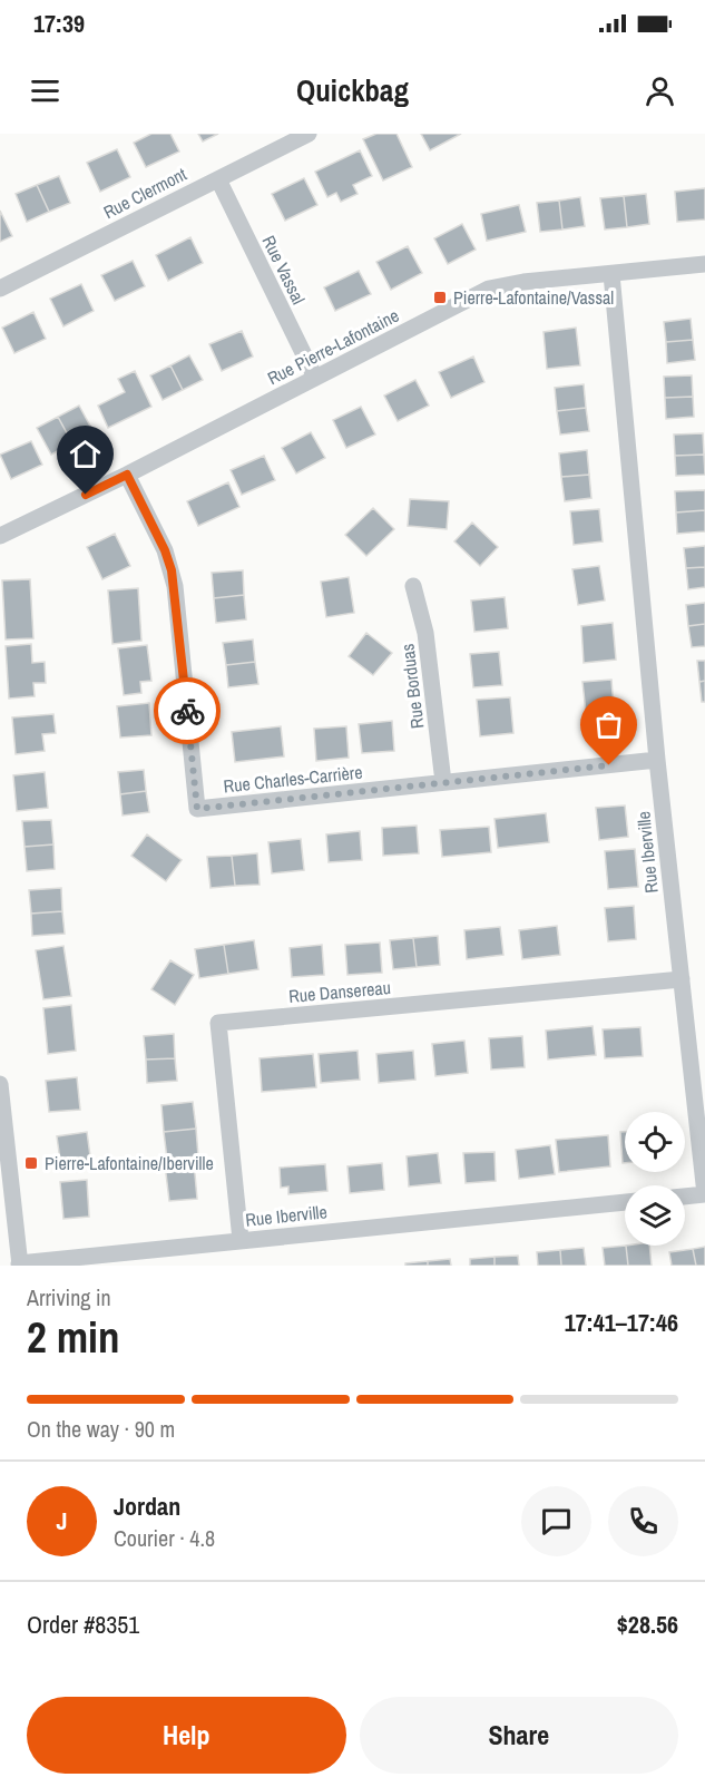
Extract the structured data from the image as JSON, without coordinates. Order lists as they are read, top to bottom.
{
  "streets": {
    "street": [
      "Rue Clermont",
      "Rue Vassal",
      "Rue Pierre-Lafontaine",
      "Rue Borduas",
      "Rue Charles-Carrière",
      "Rue Iberville",
      "Rue Dansereau"
    ]
  },
  "crossings": [
    ["Rue Clermont", "Rue Vassal"],
    ["Rue Vassal", "Rue Pierre-Lafontaine"],
    ["Rue Pierre-Lafontaine", "Rue Charles-Carrière"],
    ["Rue Pierre-Lafontaine", "Rue Iberville"],
    ["Rue Borduas", "Rue Charles-Carrière"],
    ["Rue Charles-Carrière", "Rue Iberville"],
    ["Rue Iberville", "Rue Dansereau"]
  ],
  "places": {
    "transit": ["Pierre-Lafontaine/Vassal", "Pierre-Lafontaine/Iberville"]
  },
  "page": {
    "status": "17:39",
    "header": "Quickbag",
    "heading": ["2 min", "Arriving in", "17:41–17:46"],
    "panel": [
      "Jordan",
      "Courier · 4.8",
      "Order #8351",
      "$28.56"
    ],
    "bar": "On the way · 90 m",
    "round": "J",
    "buttons": ["Help", "Share"]
  }
}
